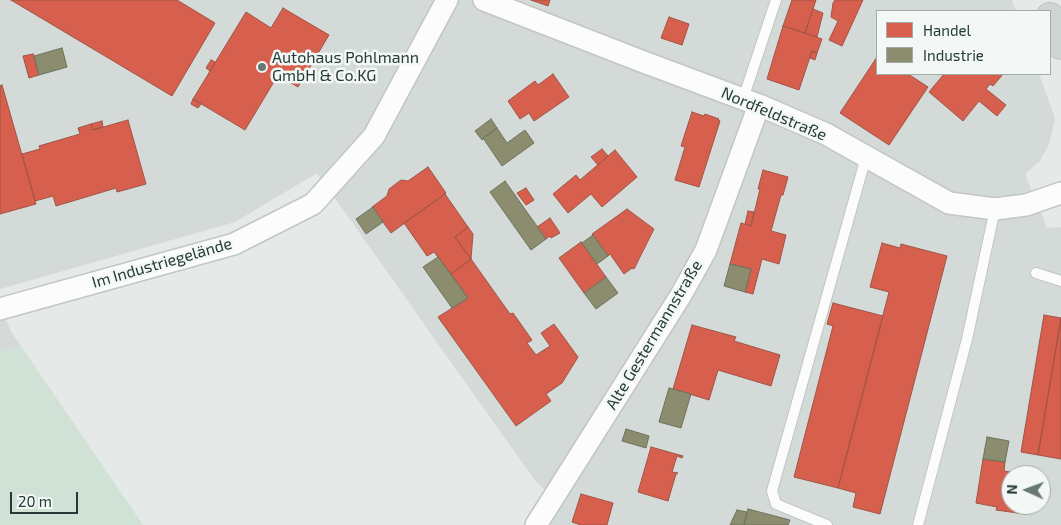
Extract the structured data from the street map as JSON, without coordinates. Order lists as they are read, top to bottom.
{
  "streets": {
    "street": ["Nordfeldstraße", "Im Industriegelände", "Alte Gestermannstraße"]
  },
  "crossings": [
    ["Nordfeldstraße", "Alte Gestermannstraße"]
  ],
  "places": ["Autohaus Pohlmann GmbH & Co.KG"],
  "legend": ["Handel", "Industrie"],
  "scale_bar": "20 m",
  "north": "left"
}
